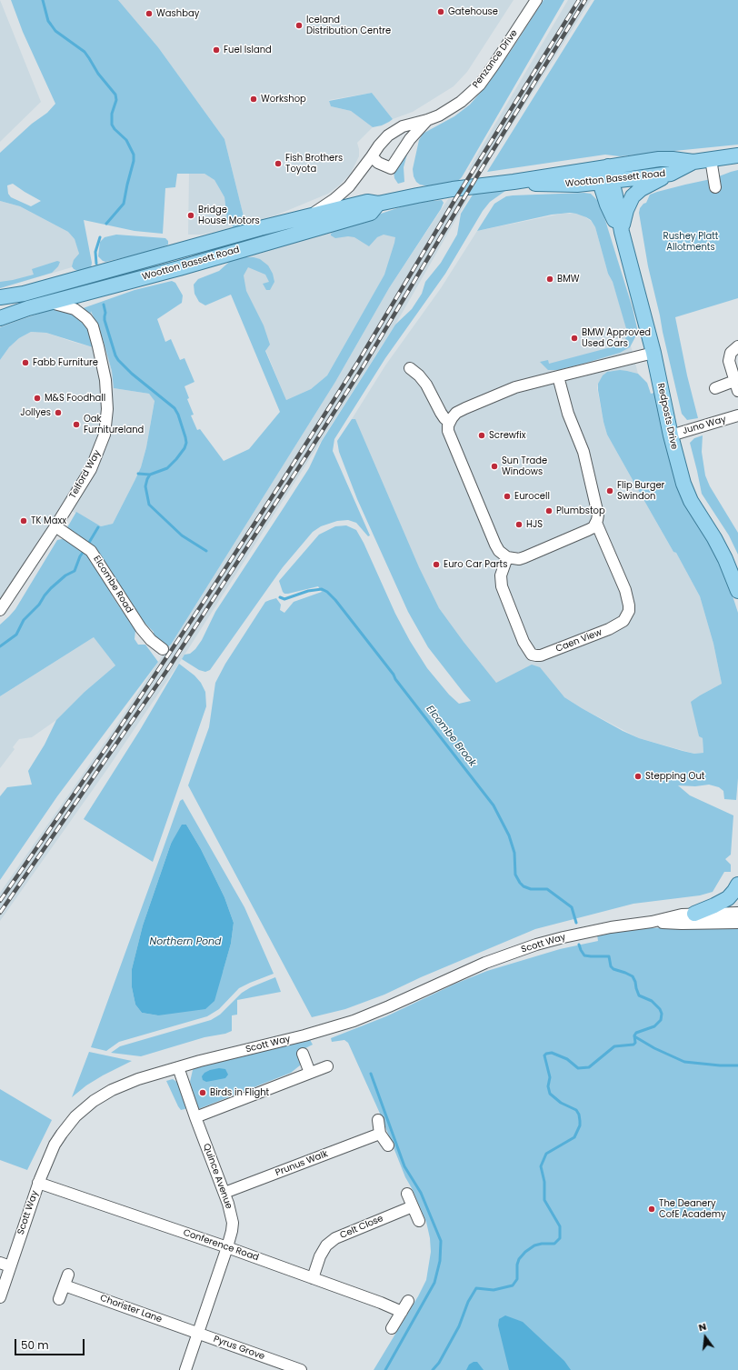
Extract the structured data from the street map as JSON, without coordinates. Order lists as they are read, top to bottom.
{
  "streets": {
    "main road": ["Wootton Bassett Road", "Redposts Drive"],
    "street": [
      "Penzance Drive",
      "Juno Way",
      "Telford Way",
      "Elcombe Road",
      "Caen View",
      "Scott Way",
      "Prunus Walk",
      "Quince Avenue",
      "Celt Close",
      "Conference Road",
      "Chorister Lane",
      "Pyrus Grove"
    ]
  },
  "crossings": [
    ["Penzance Drive", "Wootton Bassett Road"],
    ["Wootton Bassett Road", "Redposts Drive"],
    ["Wootton Bassett Road", "Telford Way"],
    ["Redposts Drive", "Juno Way"],
    ["Telford Way", "Elcombe Road"],
    ["Scott Way", "Quince Avenue"],
    ["Scott Way", "Conference Road"],
    ["Prunus Walk", "Quince Avenue"],
    ["Quince Avenue", "Conference Road"],
    ["Quince Avenue", "Chorister Lane"],
    ["Quince Avenue", "Pyrus Grove"],
    ["Celt Close", "Conference Road"],
    ["Chorister Lane", "Pyrus Grove"]
  ],
  "water": ["Elcombe Brook", "Northern Pond"],
  "parks": ["Rushey Platt Allotments"],
  "places": [
    "Gatehouse",
    "Washbay",
    "Iceland Distribution Centre",
    "Fuel Island",
    "Workshop",
    "Fish Brothers Toyota",
    "Bridge House Motors",
    "BMW",
    "BMW Approved Used Cars",
    "Fabb Furniture",
    "M&S Foodhall",
    "Jollyes",
    "Oak Furnitureland",
    "Screwfix",
    "Sun Trade Windows",
    "Flip Burger Swindon",
    "Eurocell",
    "Plumbstop",
    "TK Maxx",
    "HJS",
    "Euro Car Parts",
    "Stepping Out",
    "Birds in Flight",
    "The Deanery CofE Academy"
  ],
  "scale_bar": "50 m",
  "north": "top"
}
